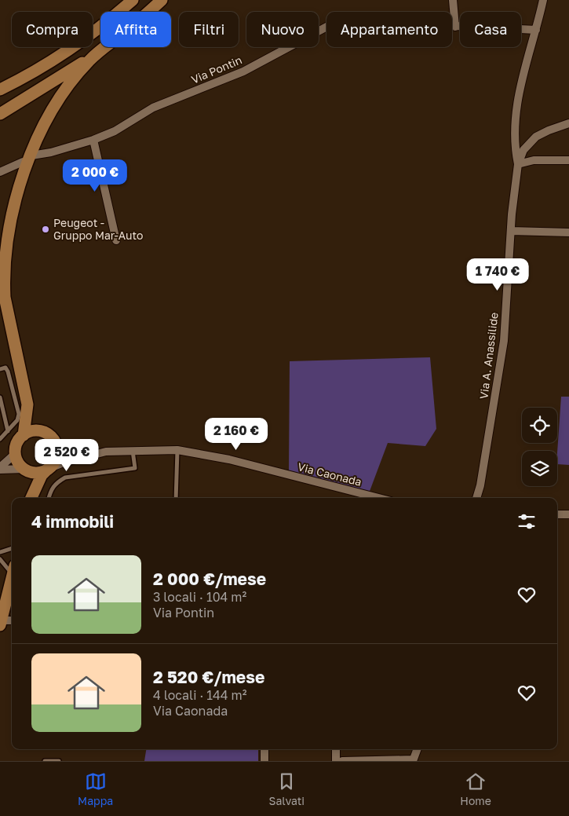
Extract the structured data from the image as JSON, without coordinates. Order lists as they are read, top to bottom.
{
  "streets": {
    "street": ["Via Pontin", "Via A. Anassilide", "Via Caonada"]
  },
  "places": ["Peugeot - Gruppo Mar-Auto"],
  "page": {
    "chip": [
      "Compra",
      "Affitta",
      "Filtri",
      "Nuovo",
      "Appartamento",
      "Casa"
    ],
    "price": [
      "2 000 €",
      "1 740 €",
      "2 160 €",
      "2 520 €"
    ],
    "heading": "4 immobili",
    "list": [
      {
        "name": "2 000 €/mese",
        "note": "3 locali · 104 m² · Via Pontin"
      },
      {
        "name": "2 520 €/mese",
        "note": "4 locali · 144 m² · Via Caonada"
      }
    ],
    "tabs": ["Mappa", "Salvati", "Home"]
  }
}
